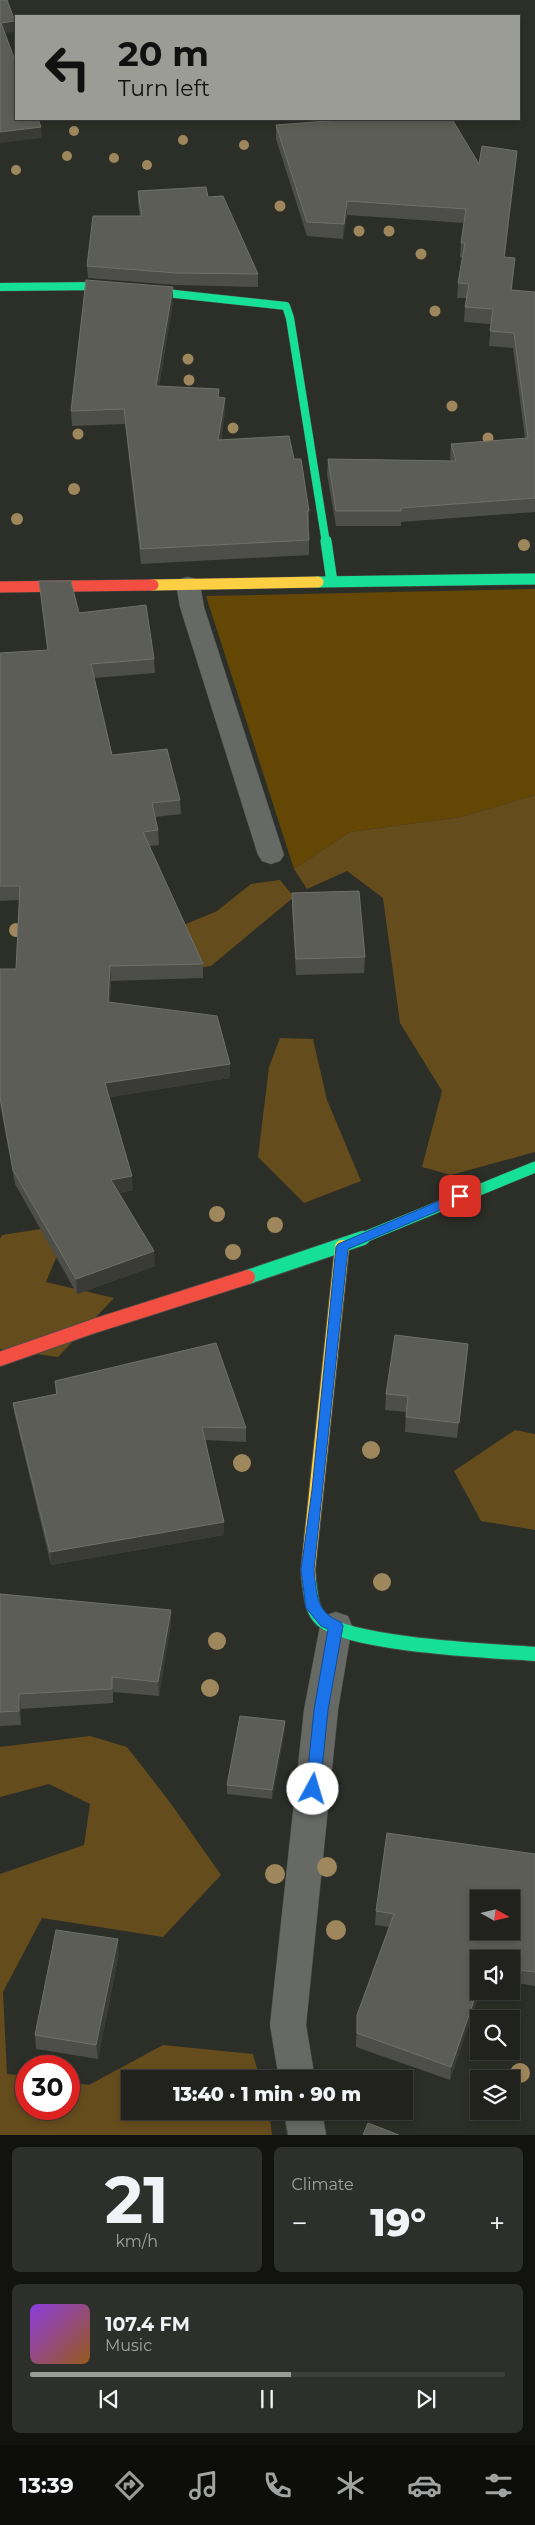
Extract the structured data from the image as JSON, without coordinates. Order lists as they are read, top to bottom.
{
  "north": "right",
  "page": {
    "turn": ["20 m", "Turn left"],
    "limit": "30",
    "trip": "13:40 · 1 min · 90 m",
    "tile": [
      ["21", "km/h"],
      "Climate"
    ],
    "heat": ["−", "19°", "+"],
    "song": ["107.4 FM", "Music"],
    "tabs": "13:39"
  }
}
